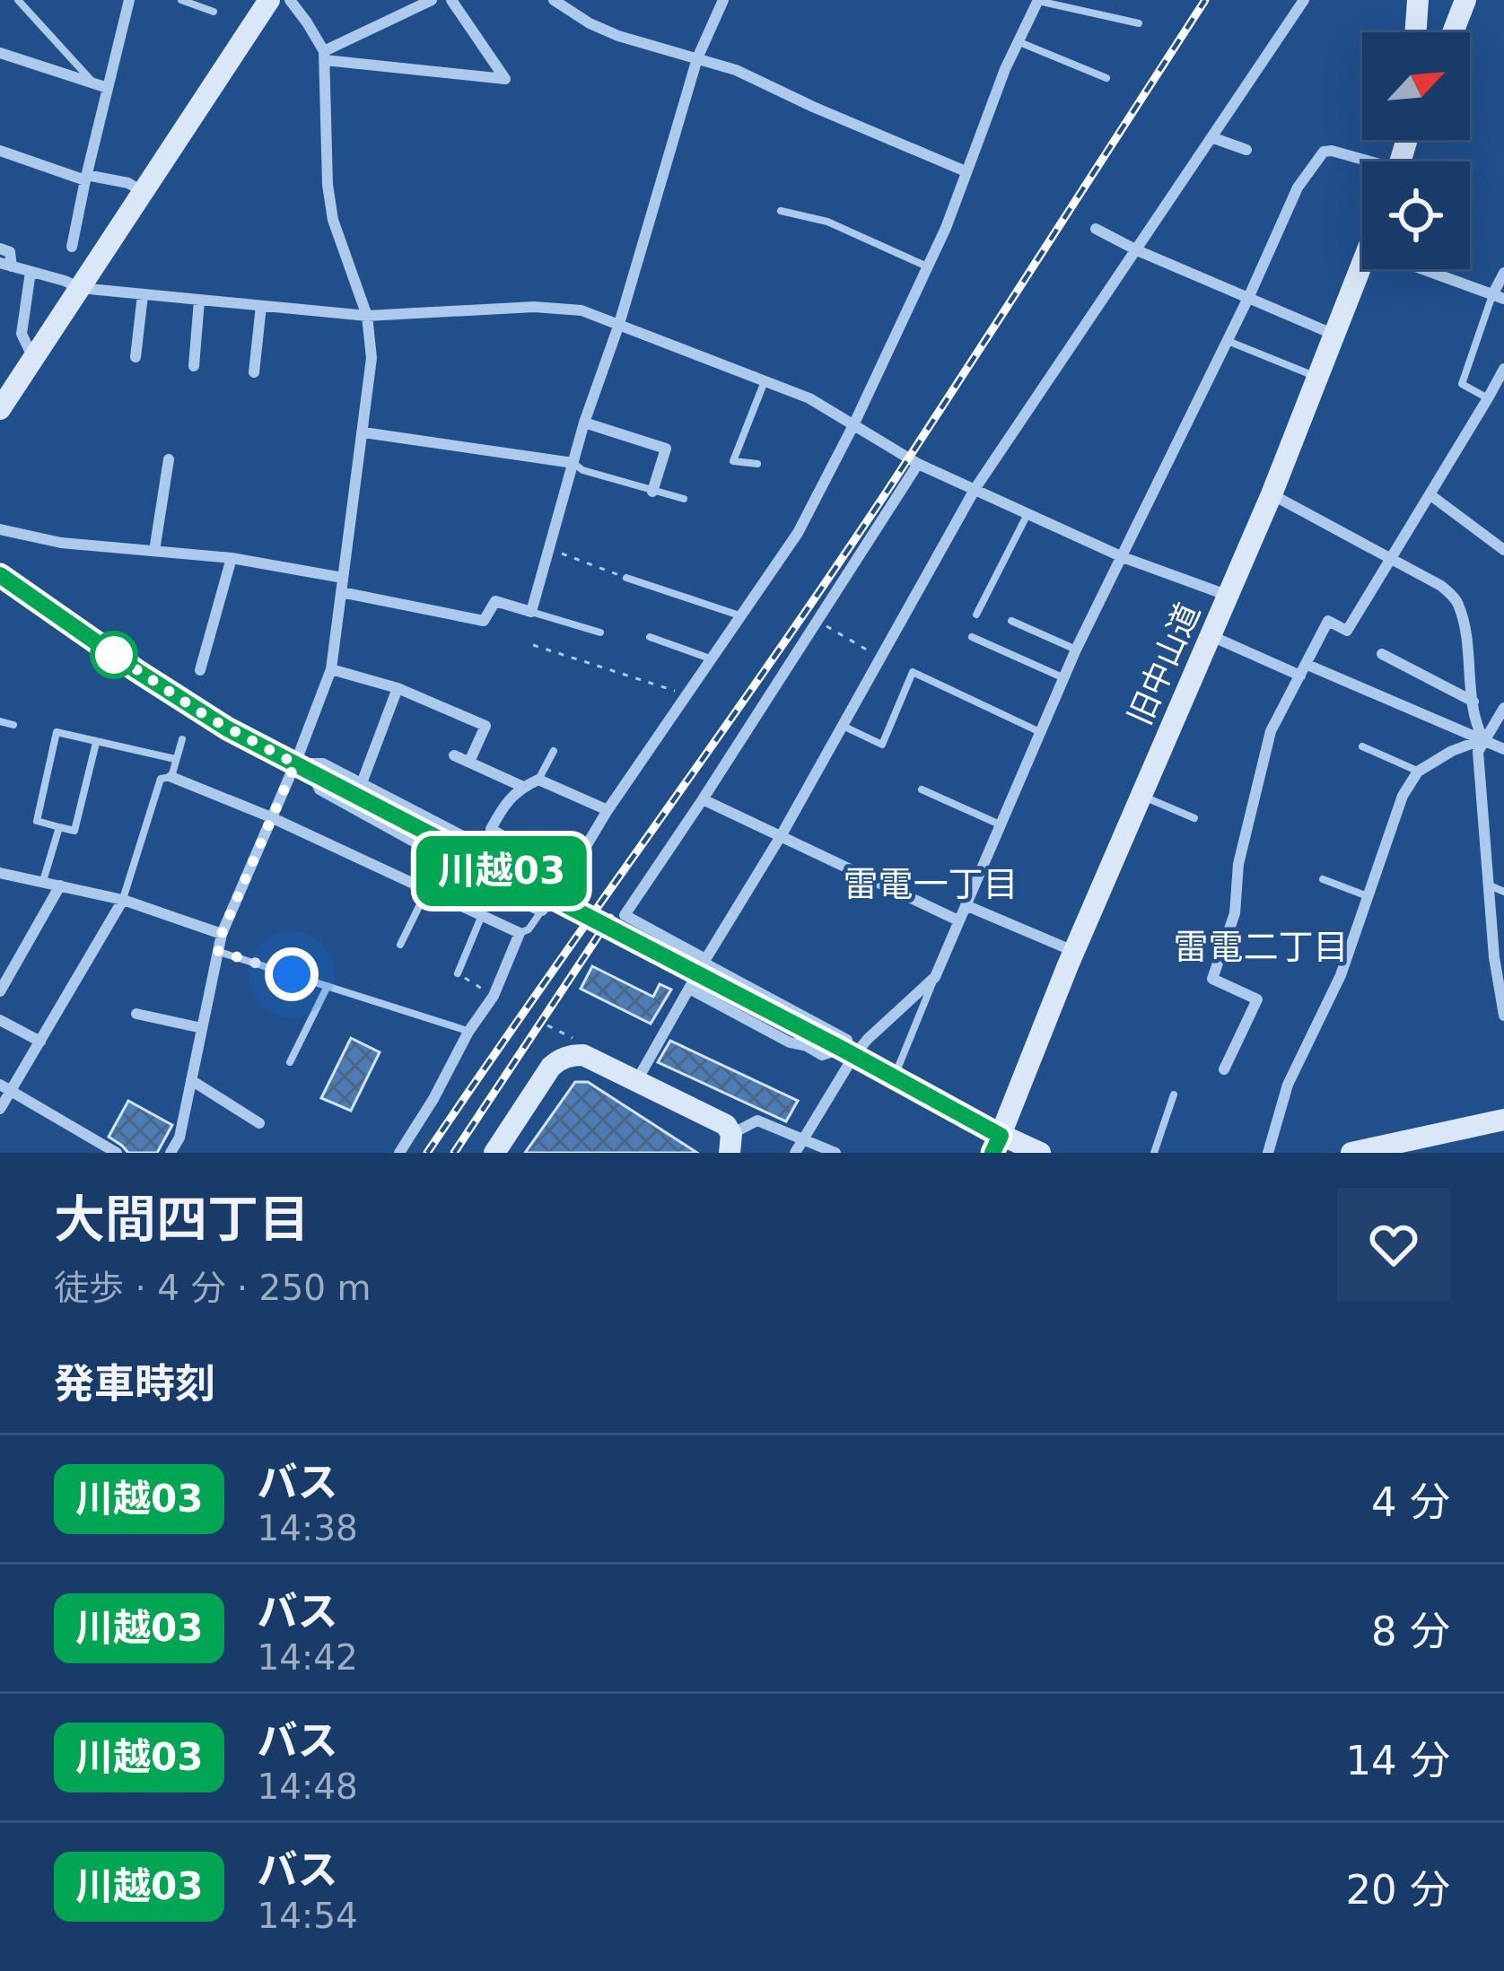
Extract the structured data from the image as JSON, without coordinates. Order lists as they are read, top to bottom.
{
  "streets": {
    "street": ["旧中山道"]
  },
  "districts": ["雷電一丁目", "雷電二丁目"],
  "lines": ["bus line 川越03"],
  "north": "top right",
  "page": {
    "on_map": "川越03",
    "heading": [
      ["大間四丁目", "徒歩 · 4 分 · 250 m"],
      "発車時刻"
    ],
    "list": [
      {
        "mark": "川越03",
        "name": "バス",
        "note": "14:38",
        "value": "4 分"
      },
      {
        "mark": "川越03",
        "name": "バス",
        "note": "14:42",
        "value": "8 分"
      },
      {
        "mark": "川越03",
        "name": "バス",
        "note": "14:48",
        "value": "14 分"
      },
      {
        "mark": "川越03",
        "name": "バス",
        "note": "14:54",
        "value": "20 分"
      }
    ]
  }
}
